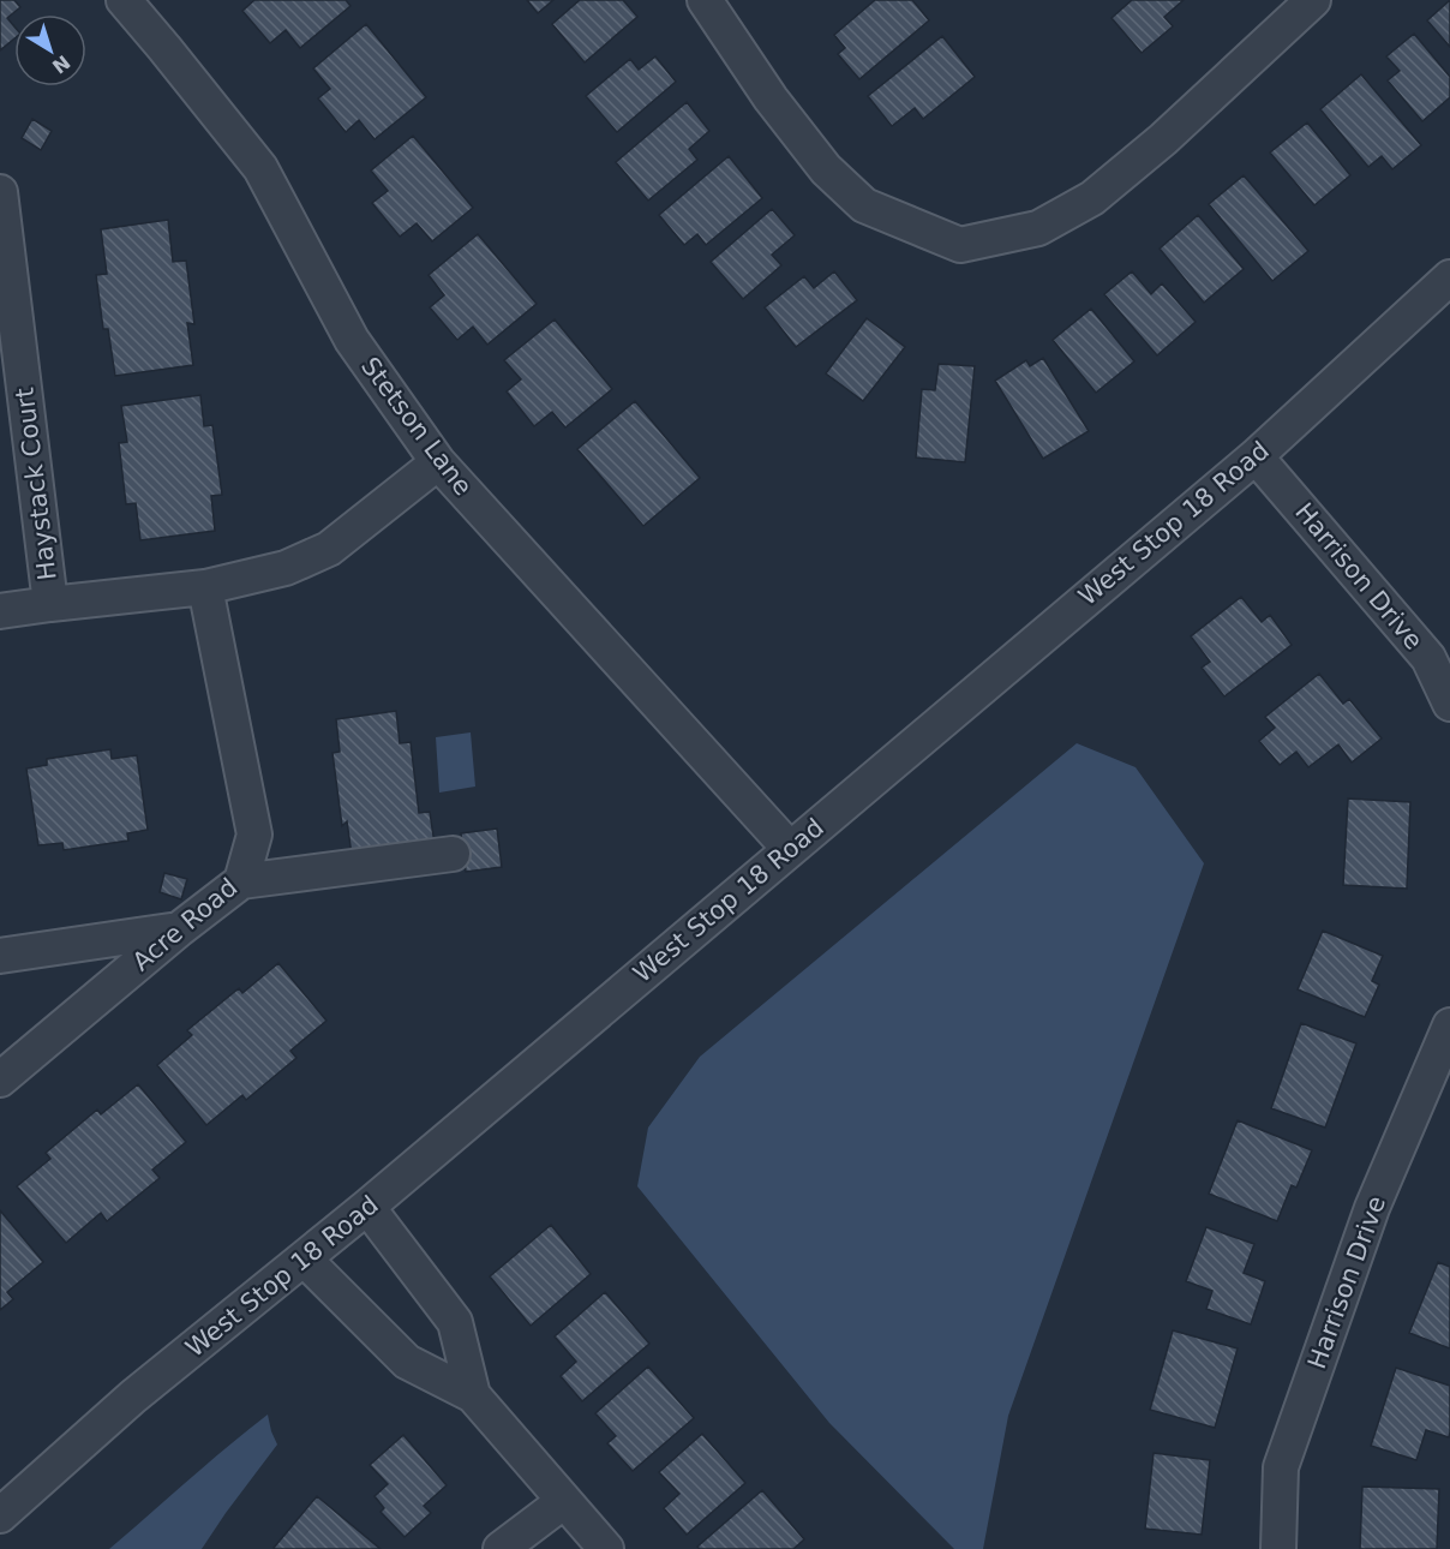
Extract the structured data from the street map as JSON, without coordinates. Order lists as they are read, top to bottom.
{
  "streets": {
    "street": [
      "Stetson Lane",
      "Haystack Court",
      "West Stop 18 Road",
      "Harrison Drive",
      "Acre Road"
    ]
  },
  "crossings": [
    ["Stetson Lane", "West Stop 18 Road"],
    ["West Stop 18 Road", "Harrison Drive"]
  ],
  "north": "bottom right"
}
